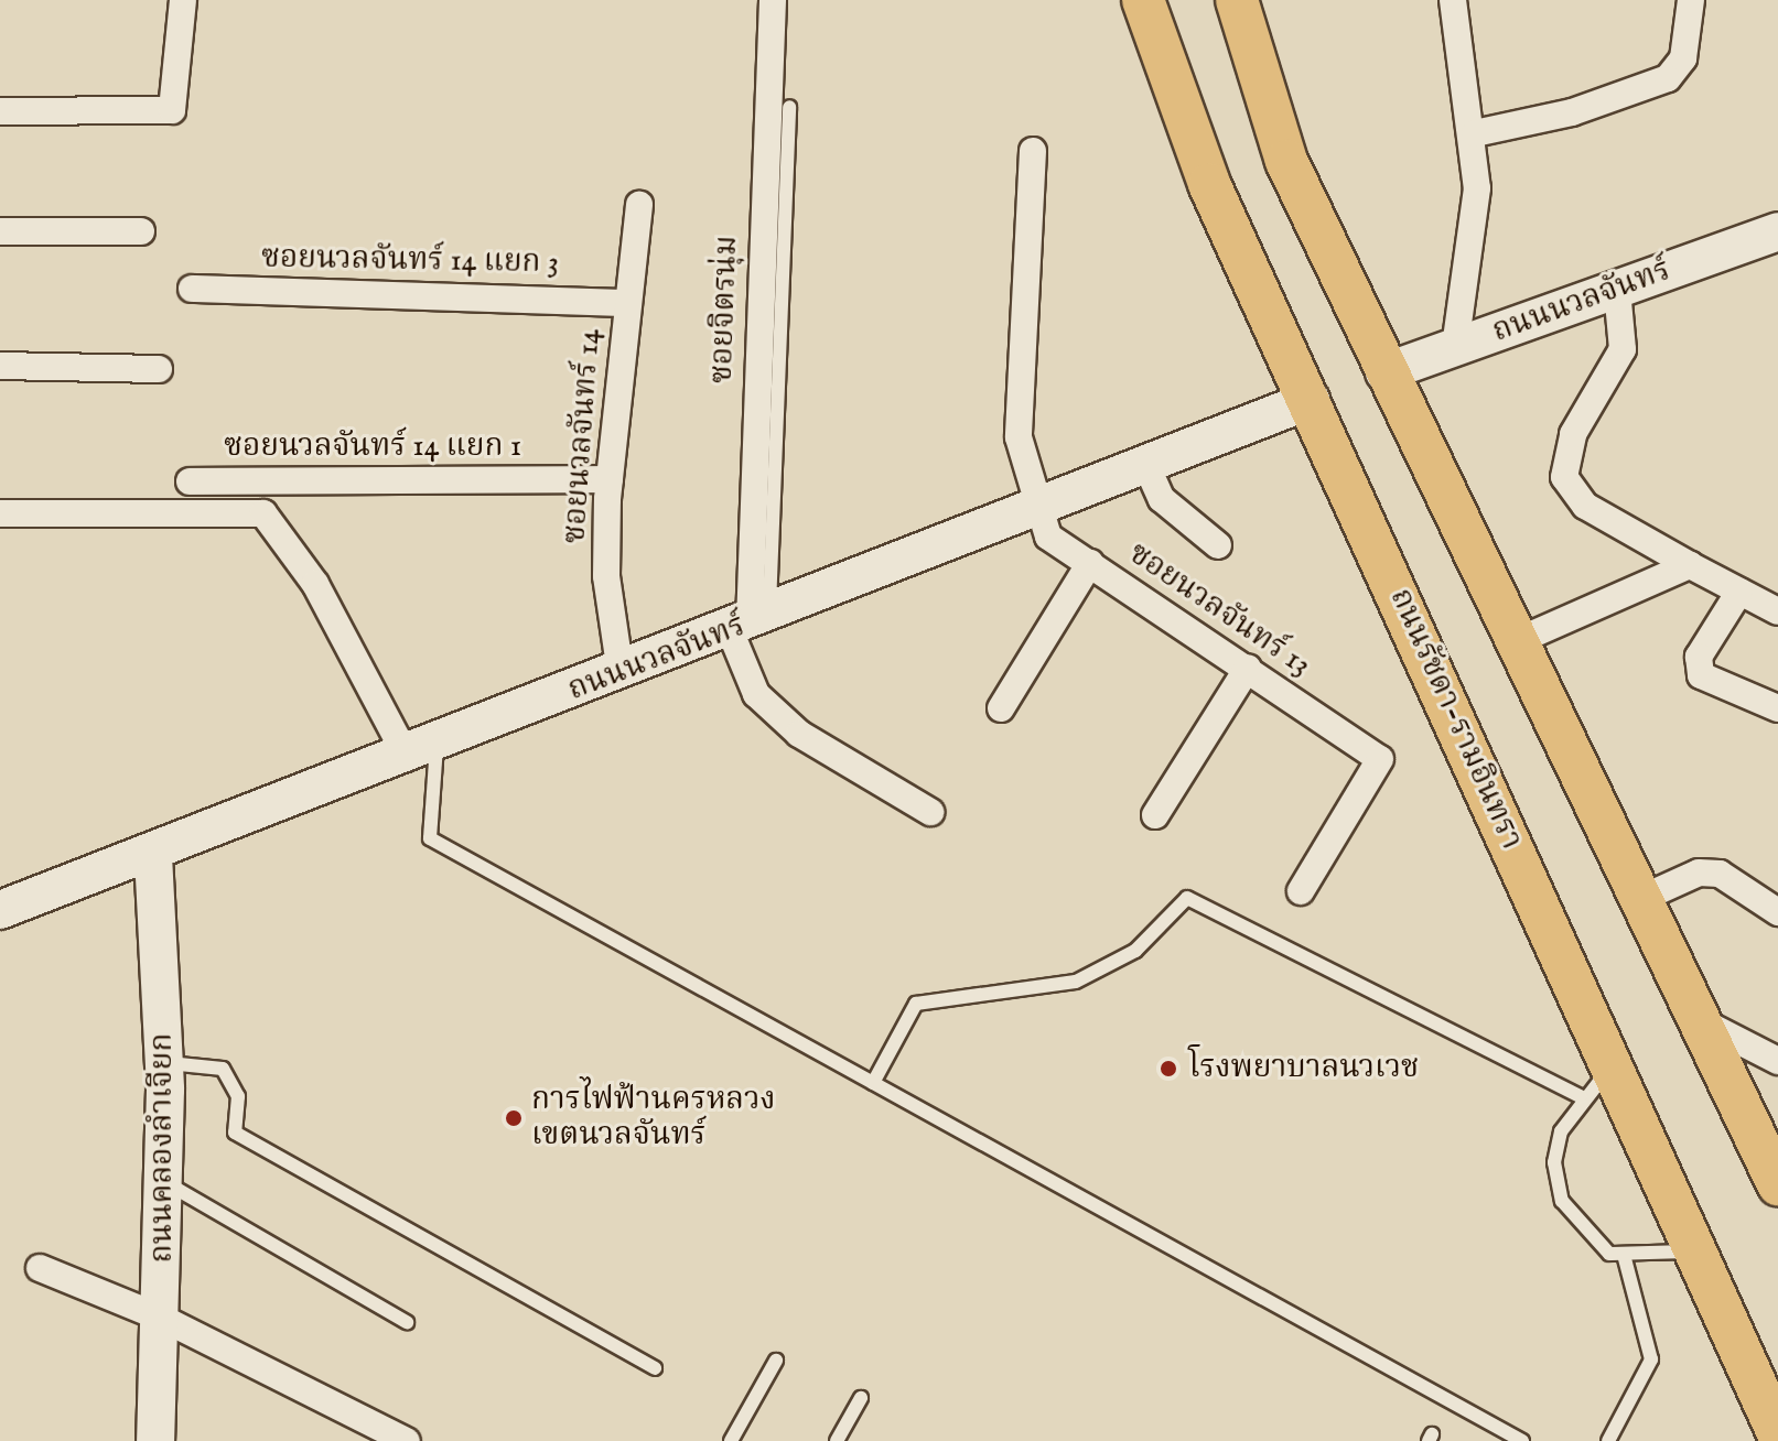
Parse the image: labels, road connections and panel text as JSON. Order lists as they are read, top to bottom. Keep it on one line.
{"streets":{"main road":["ถนนนวลจันทร์","ถนนรัชดา-รามอินทรา","ถนนคลองลำเจียก"],"street":["ซอยนวลจันทร์ 14 แยก 3","ซอยจิตรนุ่ม","ซอยนวลจันทร์ 14","ซอยนวลจันทร์ 14 แยก 1","ซอยนวลจันทร์ 13"]},"crossings":[["ซอยนวลจันทร์ 14 แยก 3","ซอยนวลจันทร์ 14"],["ถนนนวลจันทร์","ซอยจิตรนุ่ม"],["ถนนนวลจันทร์","ซอยนวลจันทร์ 14"],["ถนนนวลจันทร์","ซอยนวลจันทร์ 13"],["ถนนนวลจันทร์","ถนนรัชดา-รามอินทรา"],["ถนนนวลจันทร์","ถนนคลองลำเจียก"],["ซอยนวลจันทร์ 14","ซอยนวลจันทร์ 14 แยก 1"]],"places":["โรงพยาบาลนวเวช","การไฟฟ้านครหลวง เขตนวลจันทร์"]}
